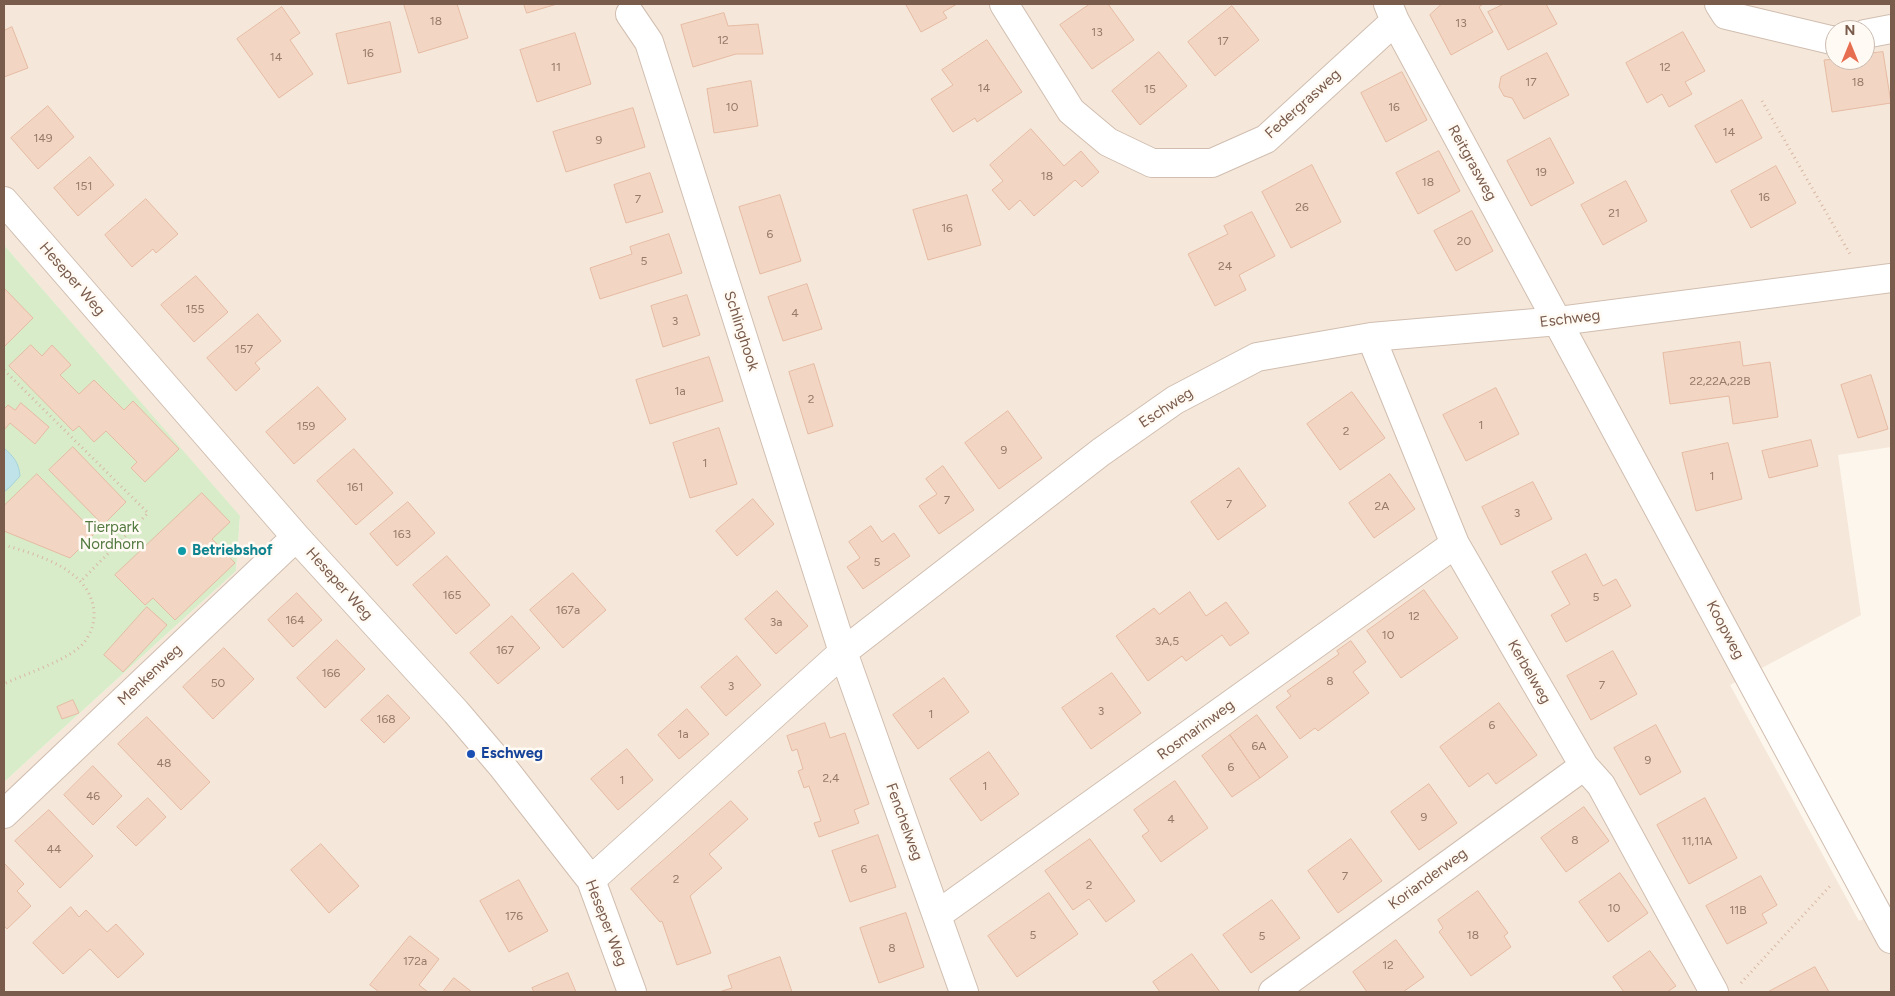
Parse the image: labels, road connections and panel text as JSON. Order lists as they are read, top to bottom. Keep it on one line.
{"streets":{"street":["Federgrasweg","Reitgrasweg","Heseper Weg","Eschweg","Schlinghook","Koopweg","Kerbelweg","Menkenweg","Rosmarinweg","Fenchelweg","Korianderweg"]},"crossings":[["Federgrasweg","Reitgrasweg"],["Reitgrasweg","Eschweg"],["Reitgrasweg","Koopweg"],["Heseper Weg","Eschweg"],["Heseper Weg","Menkenweg"],["Eschweg","Schlinghook"],["Eschweg","Koopweg"],["Eschweg","Kerbelweg"],["Eschweg","Fenchelweg"],["Schlinghook","Fenchelweg"],["Kerbelweg","Rosmarinweg"],["Kerbelweg","Korianderweg"],["Rosmarinweg","Fenchelweg"]],"parks":["Tierpark Nordhorn"],"places":["Betriebshof","Eschweg"],"house_numbers":["18","13","13","12","17","16","14","11","12","17","18","14","15","10","16","14","149","9","19","18","18","151","16","7","26","21","16","6","20","5","24","155","4","3","157","22,22A,22B","1a","2","1","159","2","9","1","1","161","7","7","2A","3","163","5","165","5","167a","12","164","3a","10","3A,5","167","166","8","50","7","3","3","1","168","6","1a","6A","9","48","6","2,4","1","1","46","9","4","8","11,11A","44","6","7","2","2","10","11B","176","5","18","5","8","172a","12"],"north":"top"}
